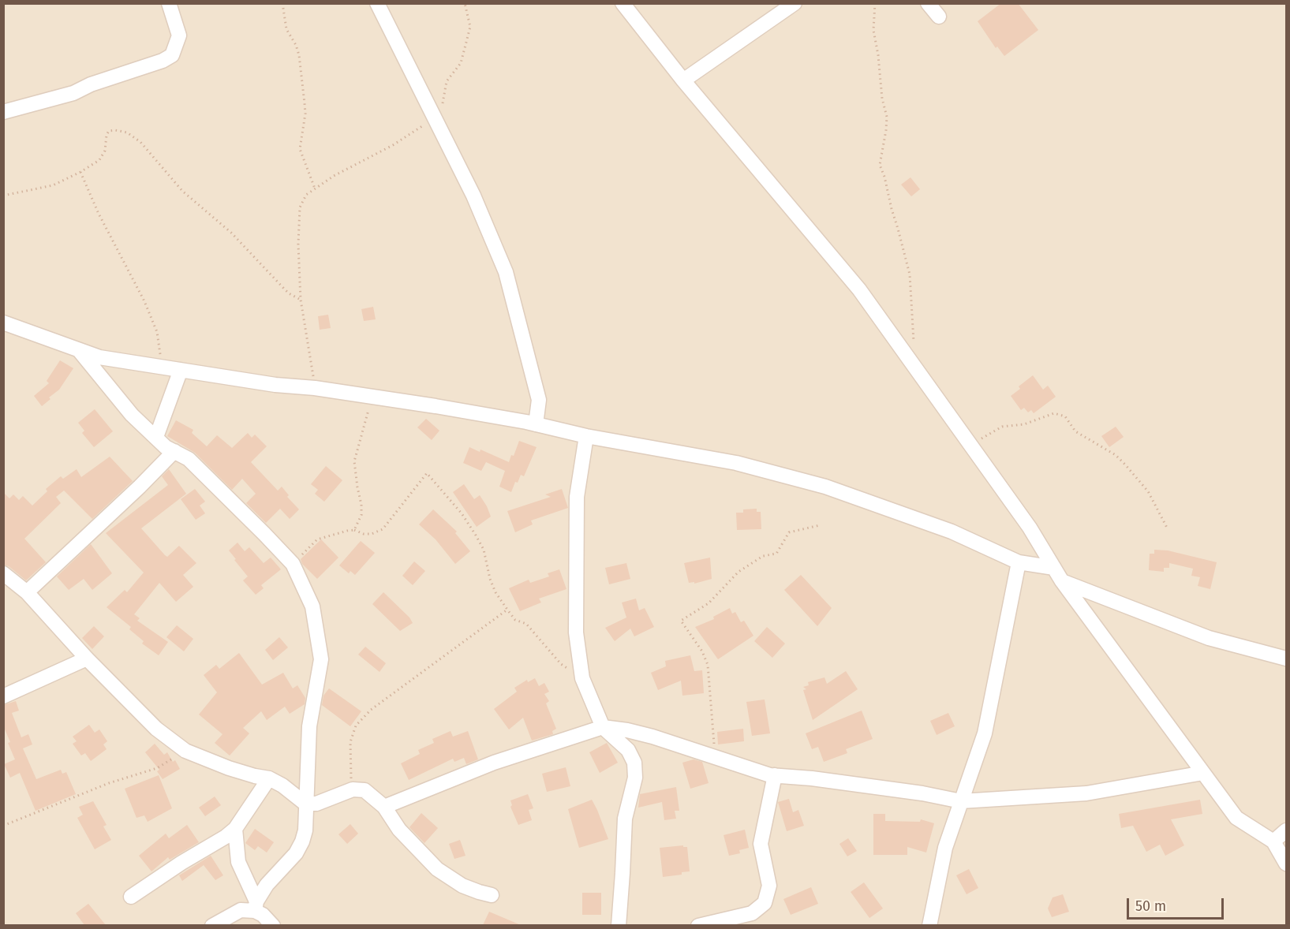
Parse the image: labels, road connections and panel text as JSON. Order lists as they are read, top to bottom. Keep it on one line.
{"scale_bar":"50 m"}
